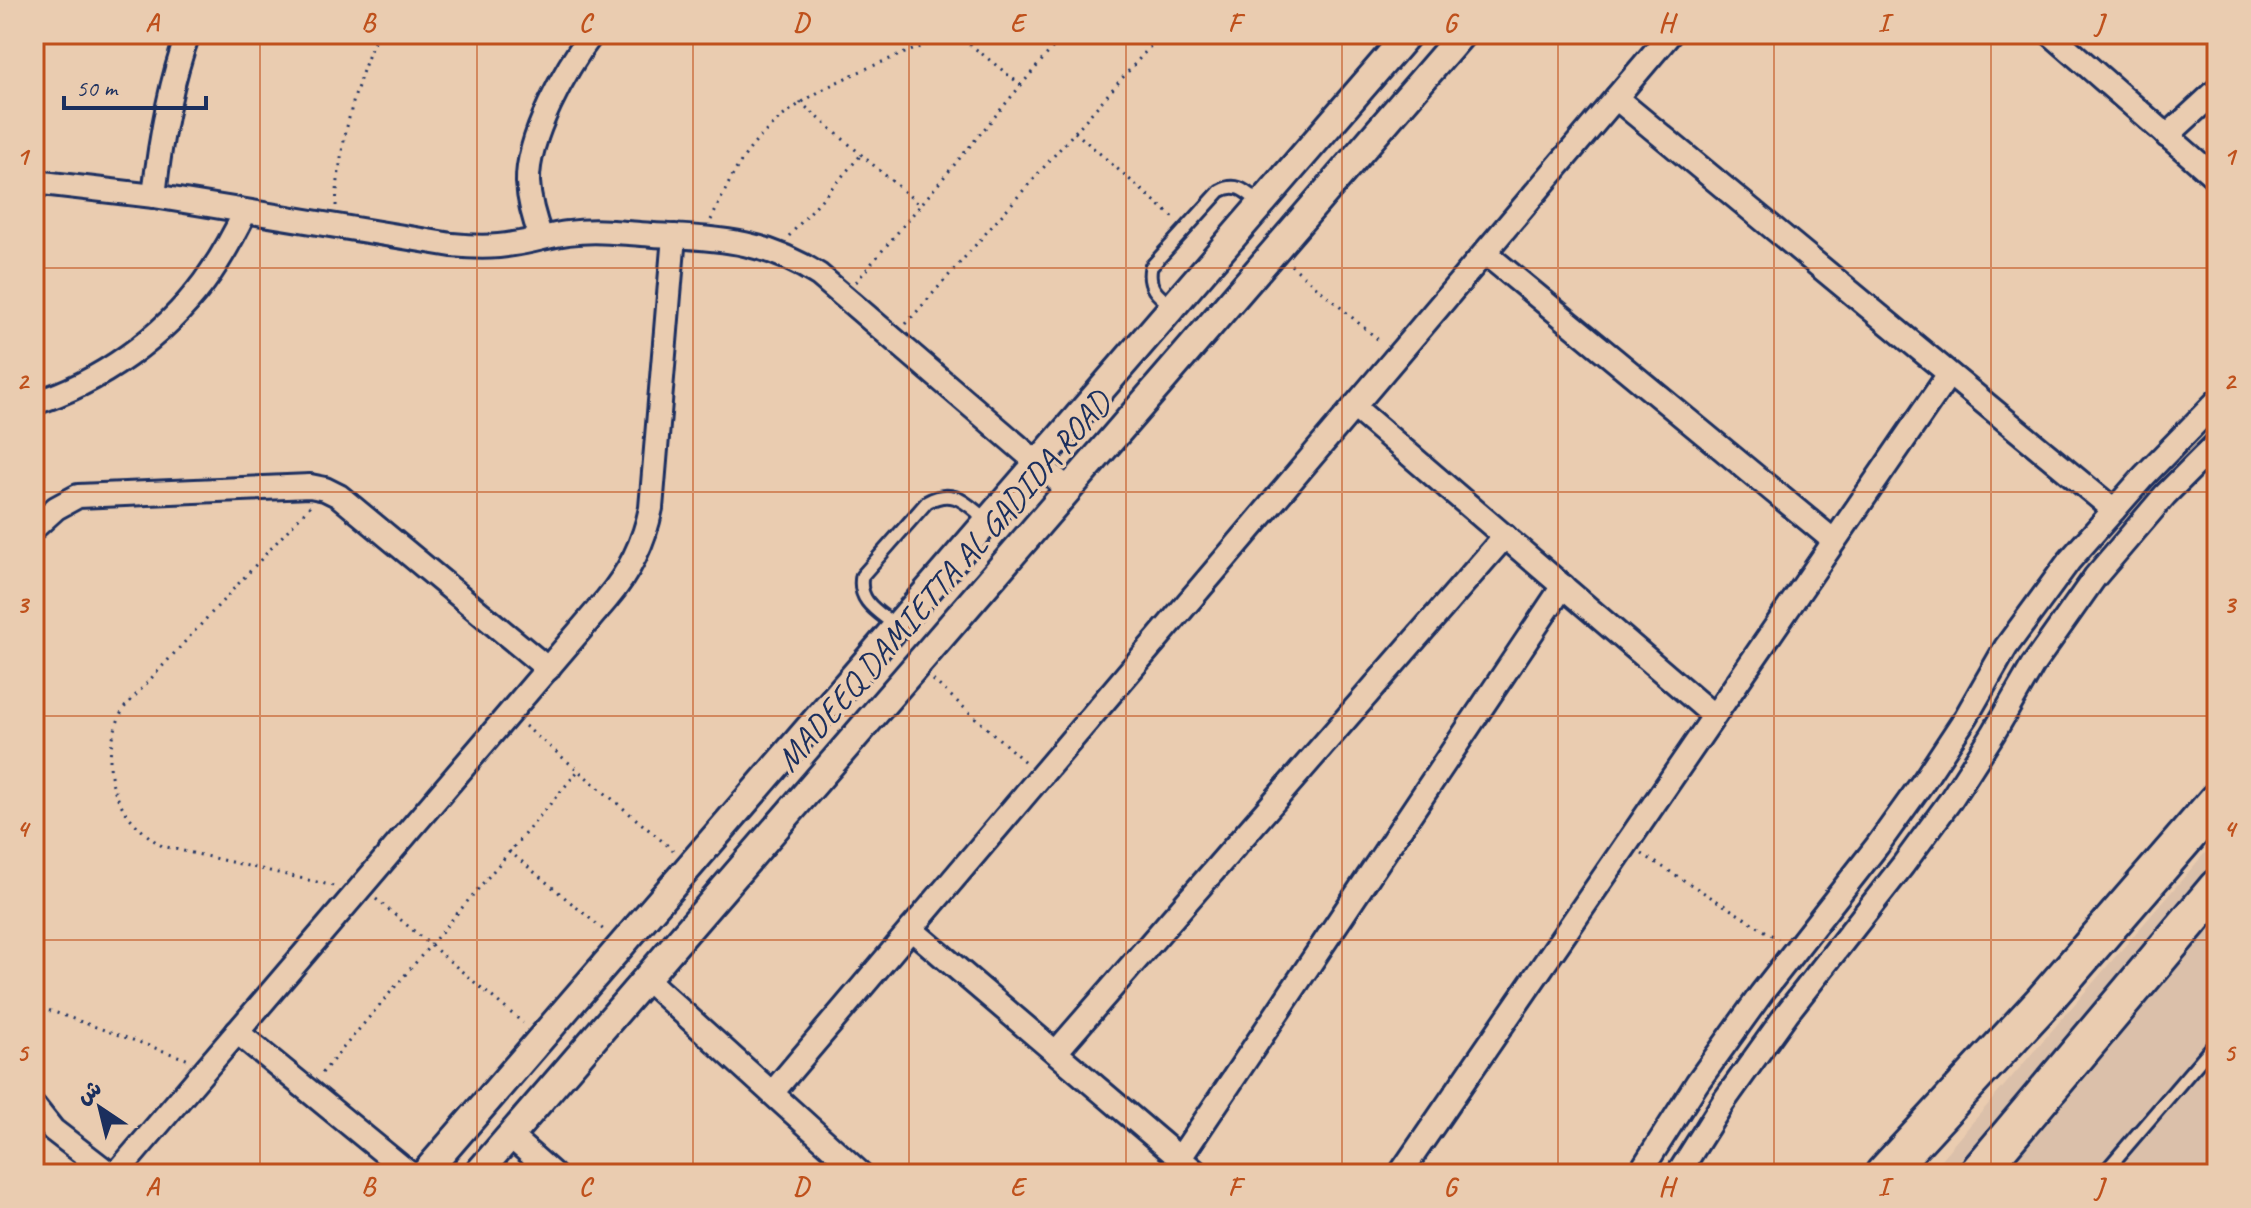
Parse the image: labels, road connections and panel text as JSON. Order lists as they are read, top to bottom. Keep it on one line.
{"streets":{"street":["MADEEQ DAMIETTA AL GADIDA ROAD"]},"scale_bar":"50 m","north":"top left","grid":{"columns":["A","B","C","D","E","F","G","H","I","J"],"rows":["1","2","3","4","5"]}}
